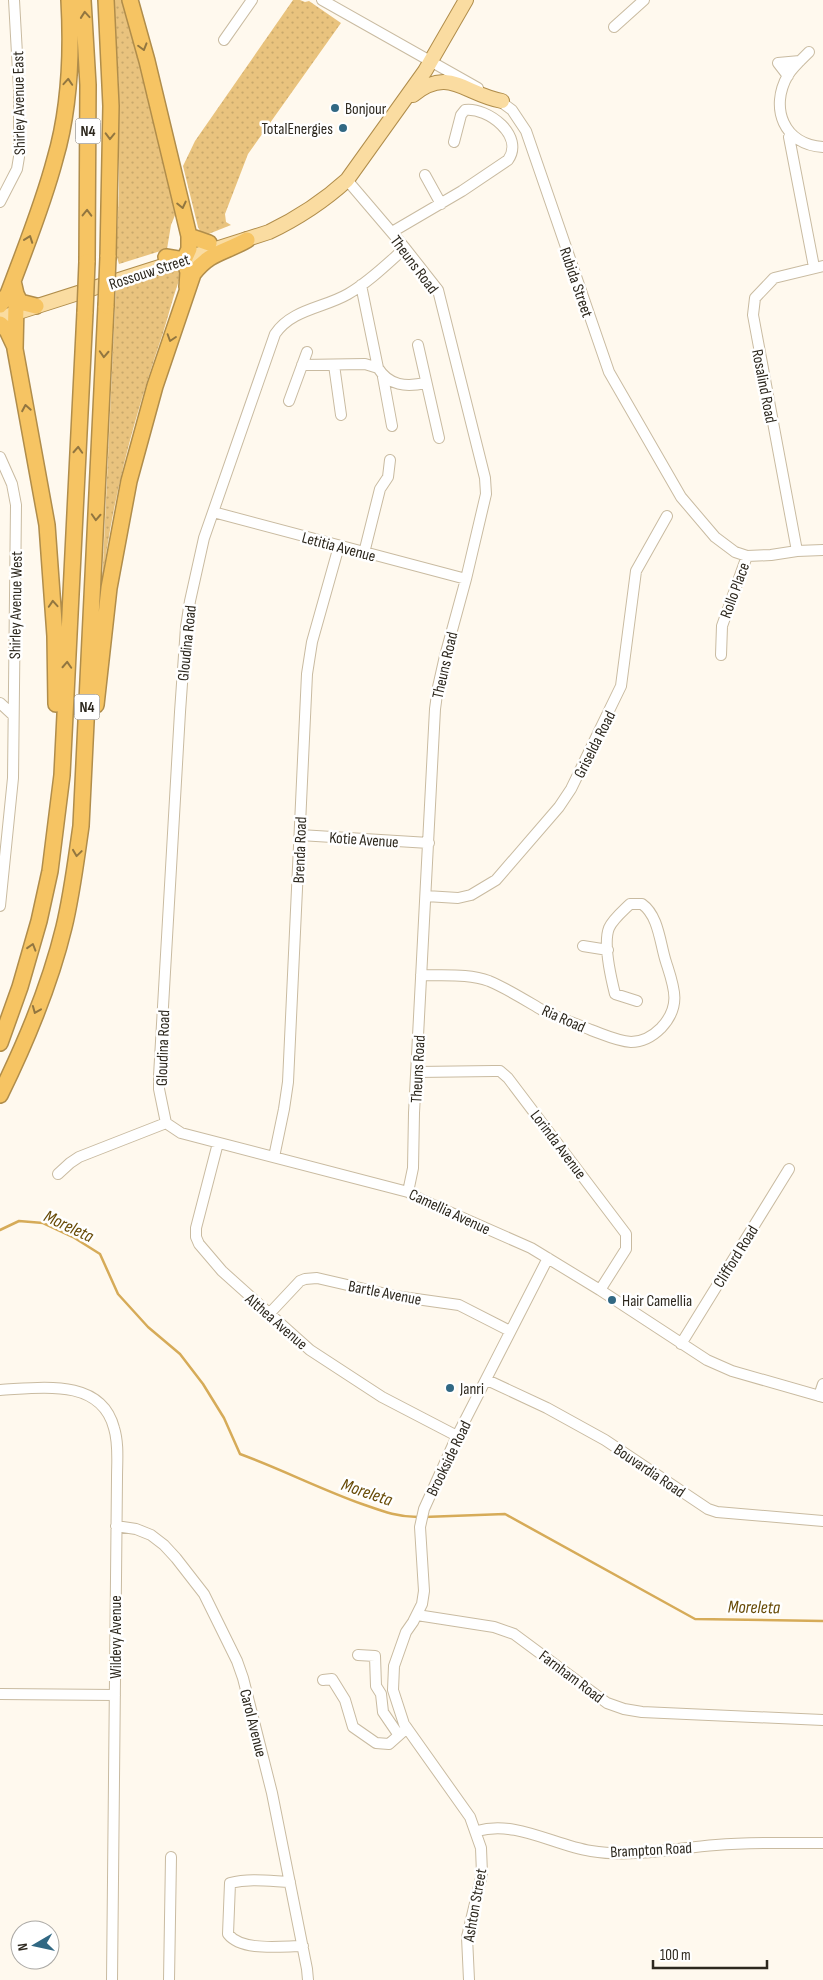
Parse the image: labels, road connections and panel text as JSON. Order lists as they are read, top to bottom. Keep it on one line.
{"streets":{"highway":["N4"],"main road":["Rossouw Street"],"street":["Shirley Avenue East","Theuns Road","Rubida Street","Rosalind Road","Letitia Avenue","Rollo Place","Shirley Avenue West","Gloudina Road","Griselda Road","Kotie Avenue","Brenda Road","Ria Road","Lorinda Avenue","Camellia Avenue","Clifford Road","Bartle Avenue","Althea Avenue","Brookside Road","Bouvardia Road","Wildevy Avenue","Farnham Road","Carol Avenue","Brampton Road","Ashton Street"]},"crossings":[["Theuns Road","Rossouw Street"],["Theuns Road","Letitia Avenue"],["Theuns Road","Gloudina Road"],["Theuns Road","Griselda Road"],["Theuns Road","Kotie Avenue"],["Theuns Road","Ria Road"],["Theuns Road","Lorinda Avenue"],["Theuns Road","Camellia Avenue"],["Rossouw Street","Rubida Street"],["Rubida Street","Rollo Place"],["Letitia Avenue","Gloudina Road"],["Letitia Avenue","Brenda Road"],["Gloudina Road","Camellia Avenue"],["Kotie Avenue","Brenda Road"],["Brenda Road","Camellia Avenue"],["Lorinda Avenue","Camellia Avenue"],["Camellia Avenue","Clifford Road"],["Camellia Avenue","Althea Avenue"],["Camellia Avenue","Brookside Road"],["Bartle Avenue","Althea Avenue"],["Bartle Avenue","Brookside Road"],["Althea Avenue","Brookside Road"],["Brookside Road","Bouvardia Road"],["Brookside Road","Farnham Road"],["Wildevy Avenue","Carol Avenue"],["Brampton Road","Ashton Street"]],"water":["Moreleta"],"places":["Bonjour","TotalEnergies","Hair Camellia","Janri"],"scale_bar":"100 m","north":"left"}
